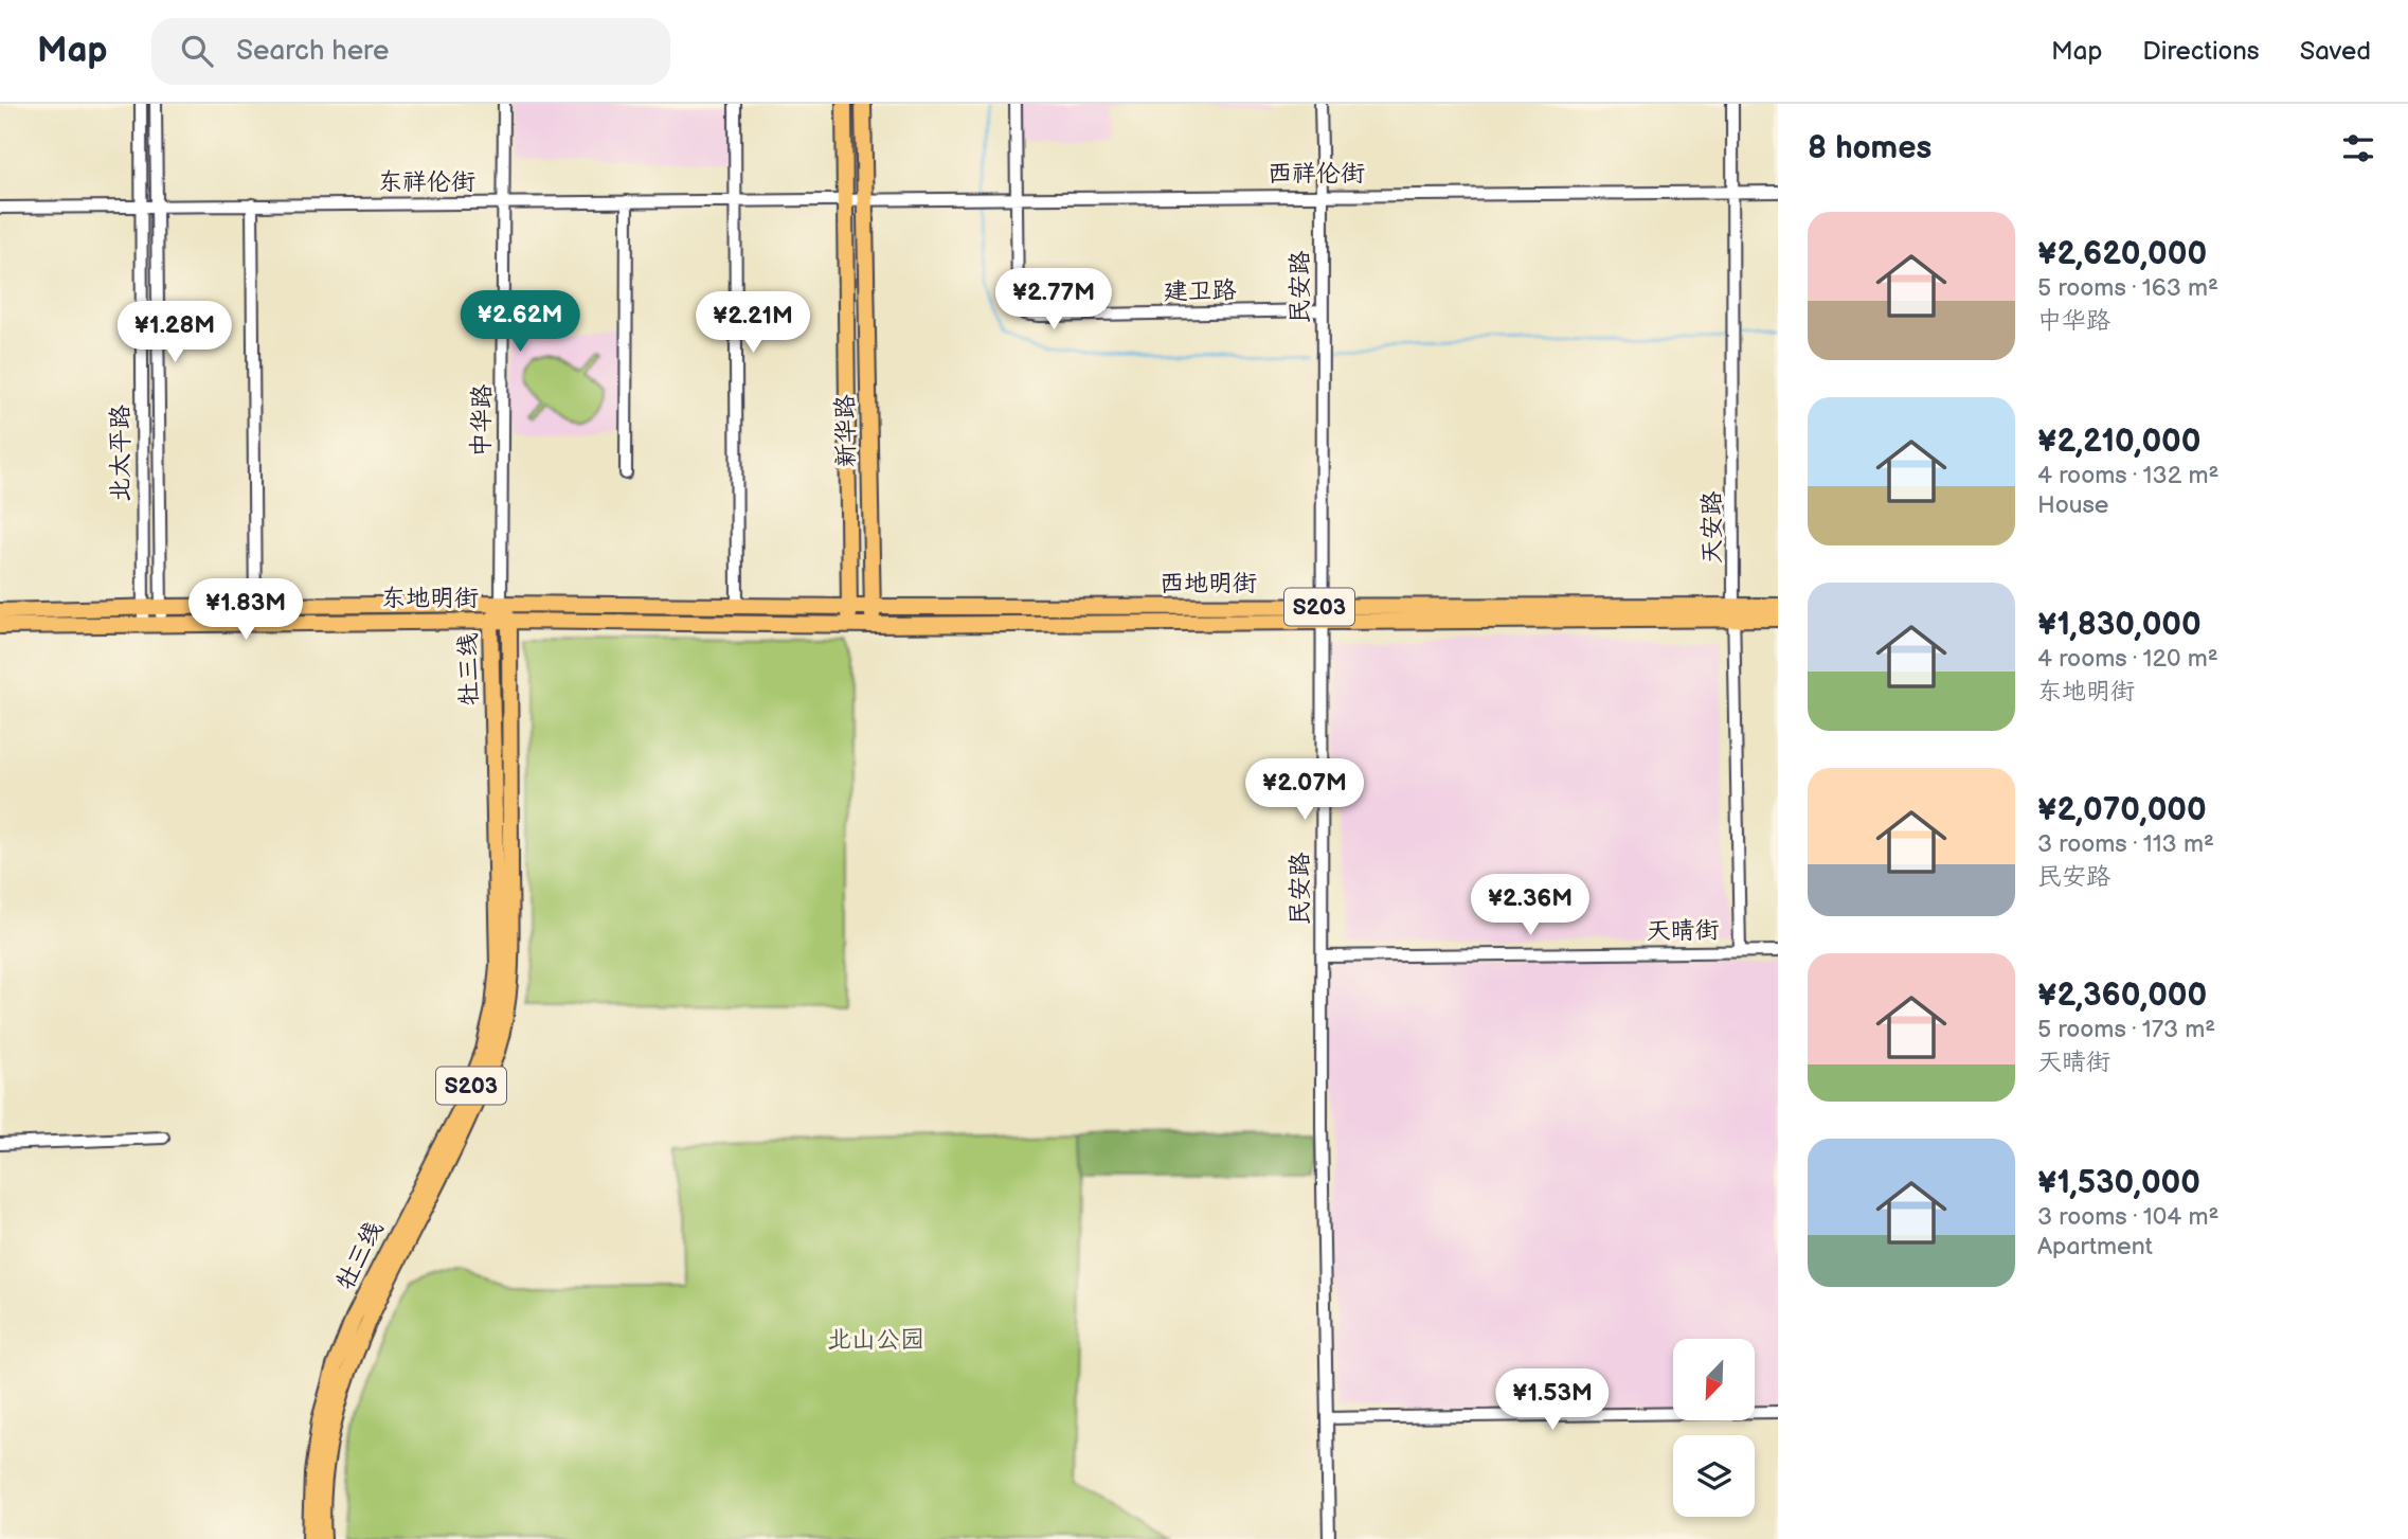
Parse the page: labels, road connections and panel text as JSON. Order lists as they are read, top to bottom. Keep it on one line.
{"streets":{"main road":["新华路","西地明街","东地明街","S203","牡三线"],"street":["西祥伦街","东祥伦街","民安路","建卫路","中华路","北太平路","天安路","天晴街"]},"crossings":[["西祥伦街","东祥伦街"],["西祥伦街","民安路"],["西祥伦街","建卫路"],["西祥伦街","新华路"],["西祥伦街","天安路"],["东祥伦街","中华路"],["东祥伦街","新华路"],["东祥伦街","北太平路"],["民安路","建卫路"],["民安路","西地明街"],["民安路","天晴街"],["中华路","东地明街"],["中华路","牡三线"],["新华路","西地明街"],["新华路","东地明街"],["北太平路","东地明街"],["天安路","西地明街"],["天安路","天晴街"],["西地明街","东地明街"],["东地明街","牡三线"]],"parks":["北山公园"],"north":"bottom left","page":{"header":"Map","search":"Search here","nav":["Map","Directions","Saved"],"heading":"8 homes","list":[{"name":"¥2,620,000","note":"5 rooms · 163 m² · 中华路"},{"name":"¥2,210,000","note":"4 rooms · 132 m² · House"},{"name":"¥1,830,000","note":"4 rooms · 120 m² · 东地明街"},{"name":"¥2,070,000","note":"3 rooms · 113 m² · 民安路"},{"name":"¥2,360,000","note":"5 rooms · 173 m² · 天晴街"},{"name":"¥1,530,000","note":"3 rooms · 104 m² · Apartment"}],"price":["¥2.77M","¥2.62M","¥2.21M","¥1.28M","¥1.83M","¥2.07M","¥2.36M","¥1.53M"]}}
